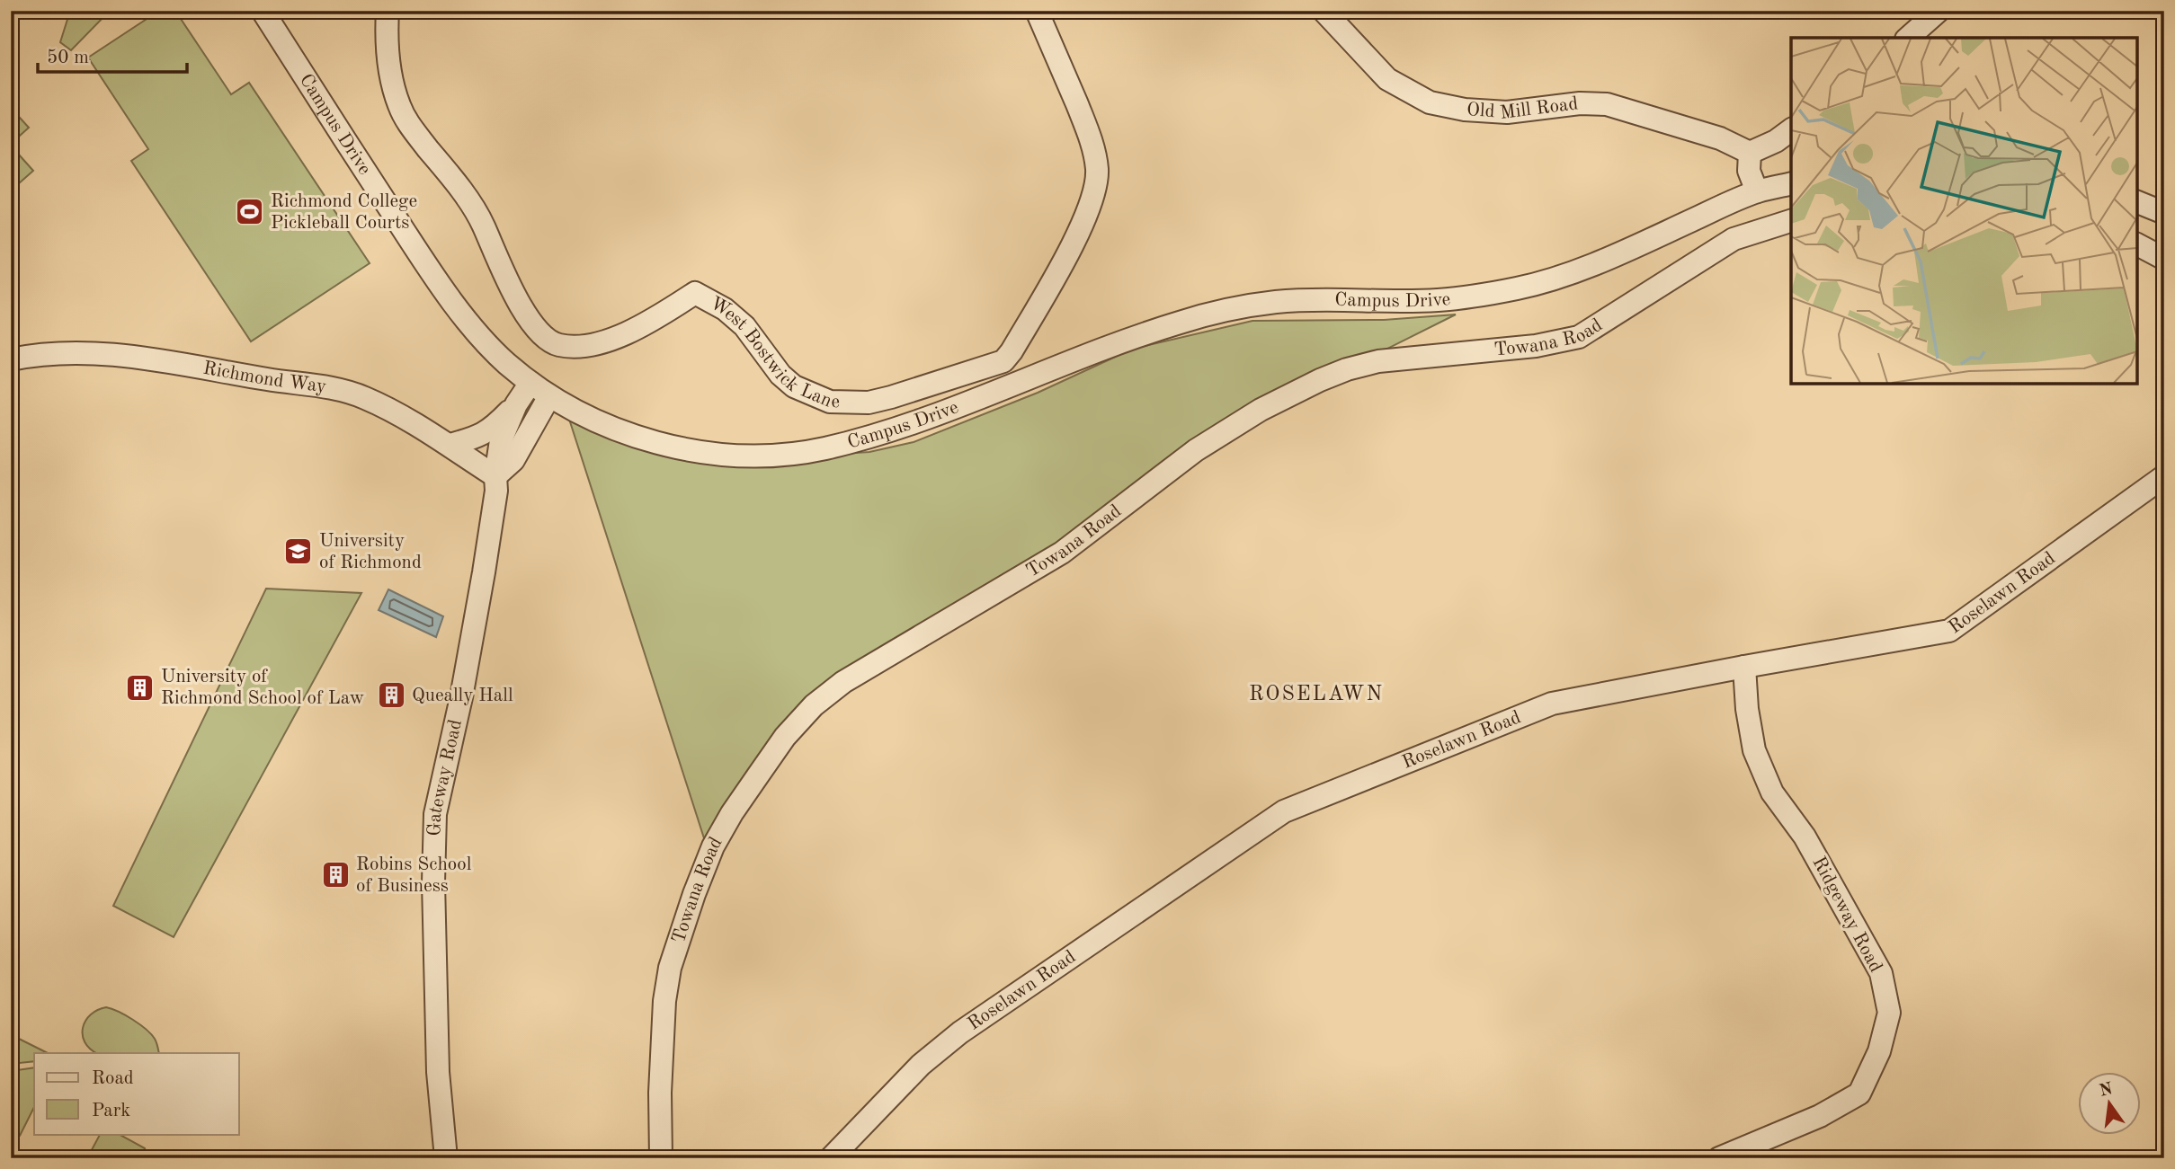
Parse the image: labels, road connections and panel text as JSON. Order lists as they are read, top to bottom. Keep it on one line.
{"streets":{"street":["Old Mill Road","Campus Drive","Towana Road","West Bostwick Lane","Richmond Way","Roselawn Road","Gateway Road","Ridgeway Road"]},"crossings":[["Campus Drive","Gateway Road"],["Richmond Way","Gateway Road"],["Roselawn Road","Ridgeway Road"]],"districts":["ROSELAWN"],"places":{"sports":["Richmond College Pickleball Courts"],"school or university":["University of Richmond"],"building":["University of Richmond School of Law","Queally Hall","Robins School of Business"]},"legend":["Road","Park"],"scale_bar":"50 m","north":"top"}
